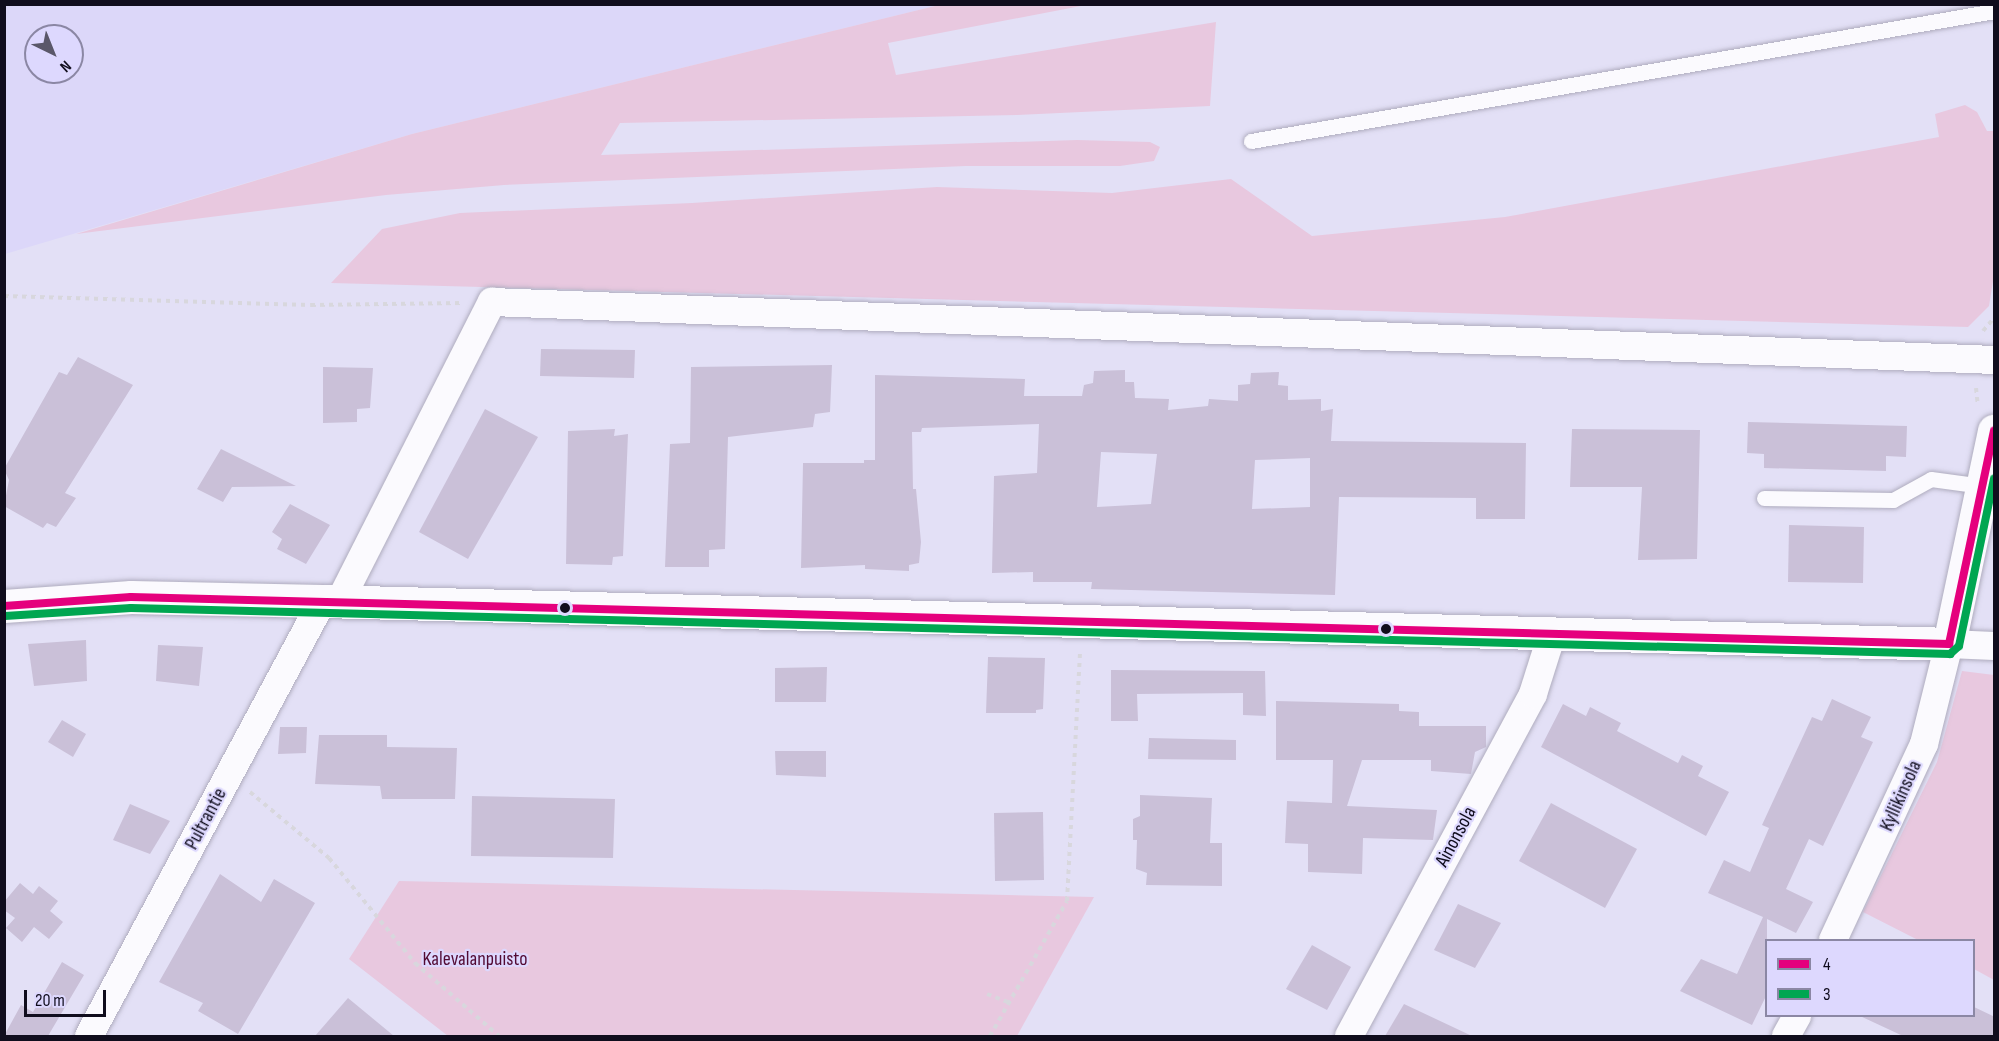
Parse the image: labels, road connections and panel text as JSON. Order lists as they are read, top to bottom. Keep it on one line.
{"streets":{"street":["Kyllikinsola","Pultrantie","Ainonsola"]},"parks":["Kalevalanpuisto"],"lines":["transit line 4","transit line 3"],"legend":["4","3"],"scale_bar":"20 m","north":"bottom right"}
